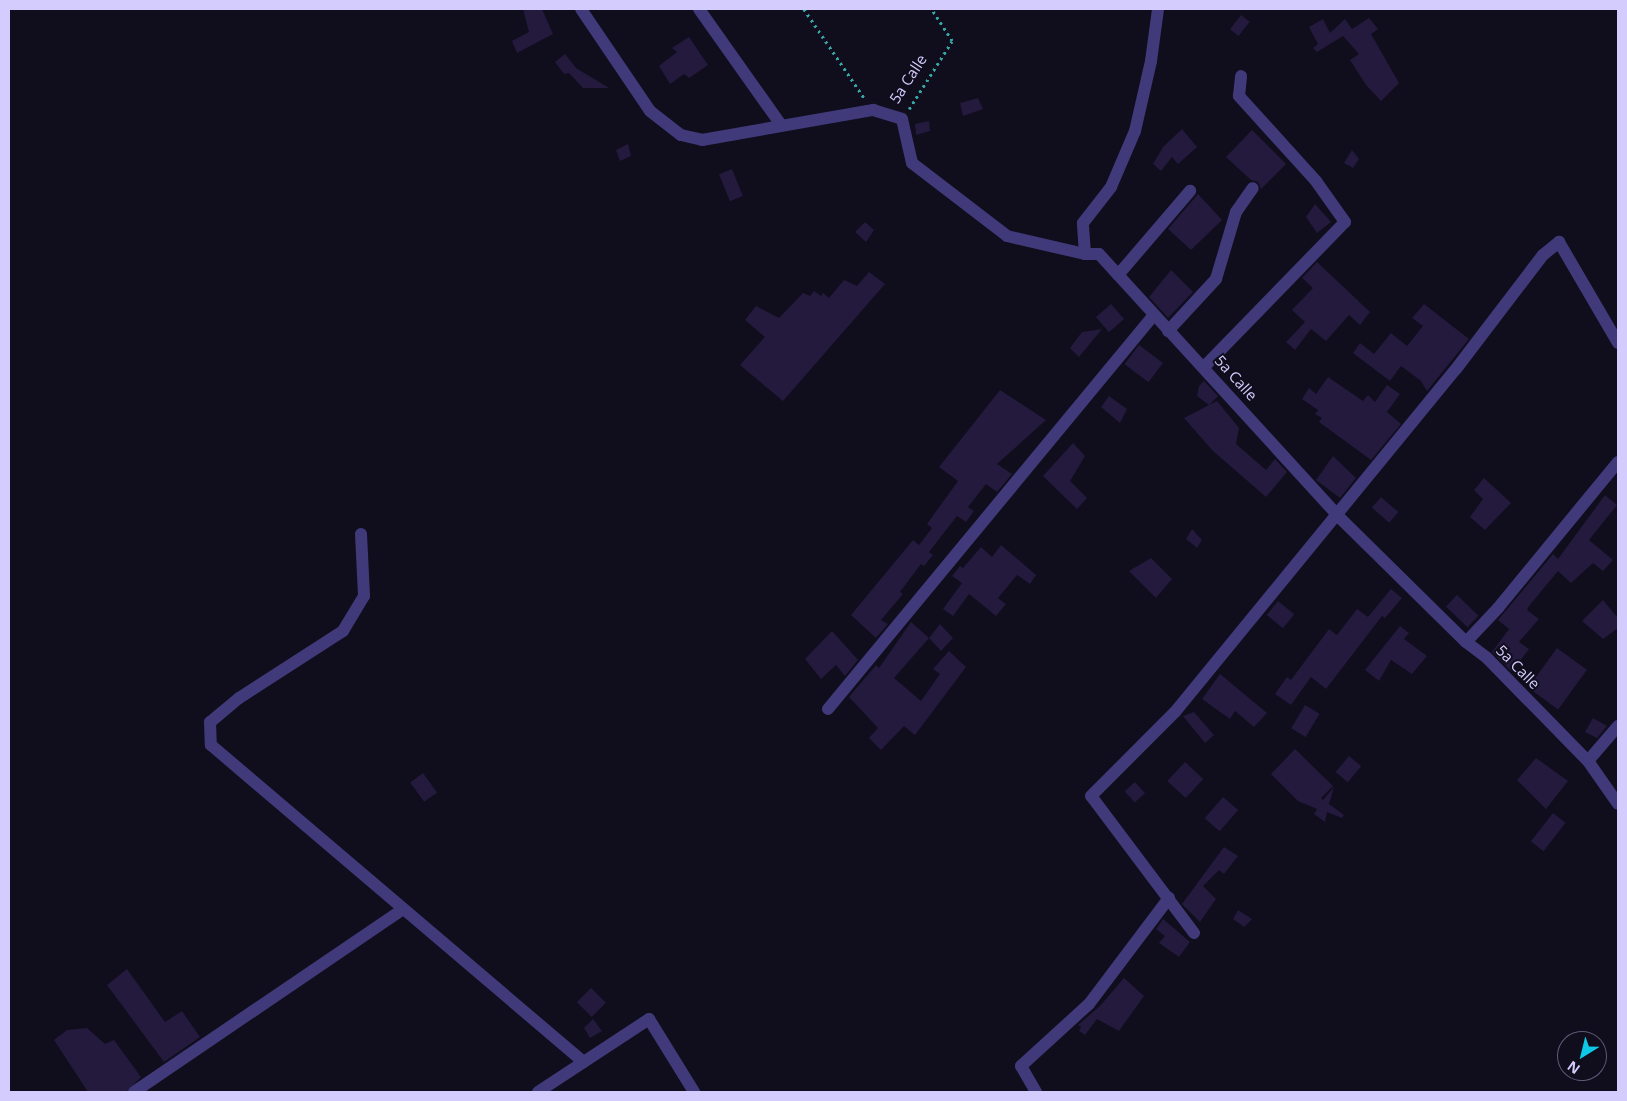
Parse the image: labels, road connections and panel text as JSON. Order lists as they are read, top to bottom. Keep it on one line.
{"streets":{"street":["5a Calle"]},"north":"bottom left"}
